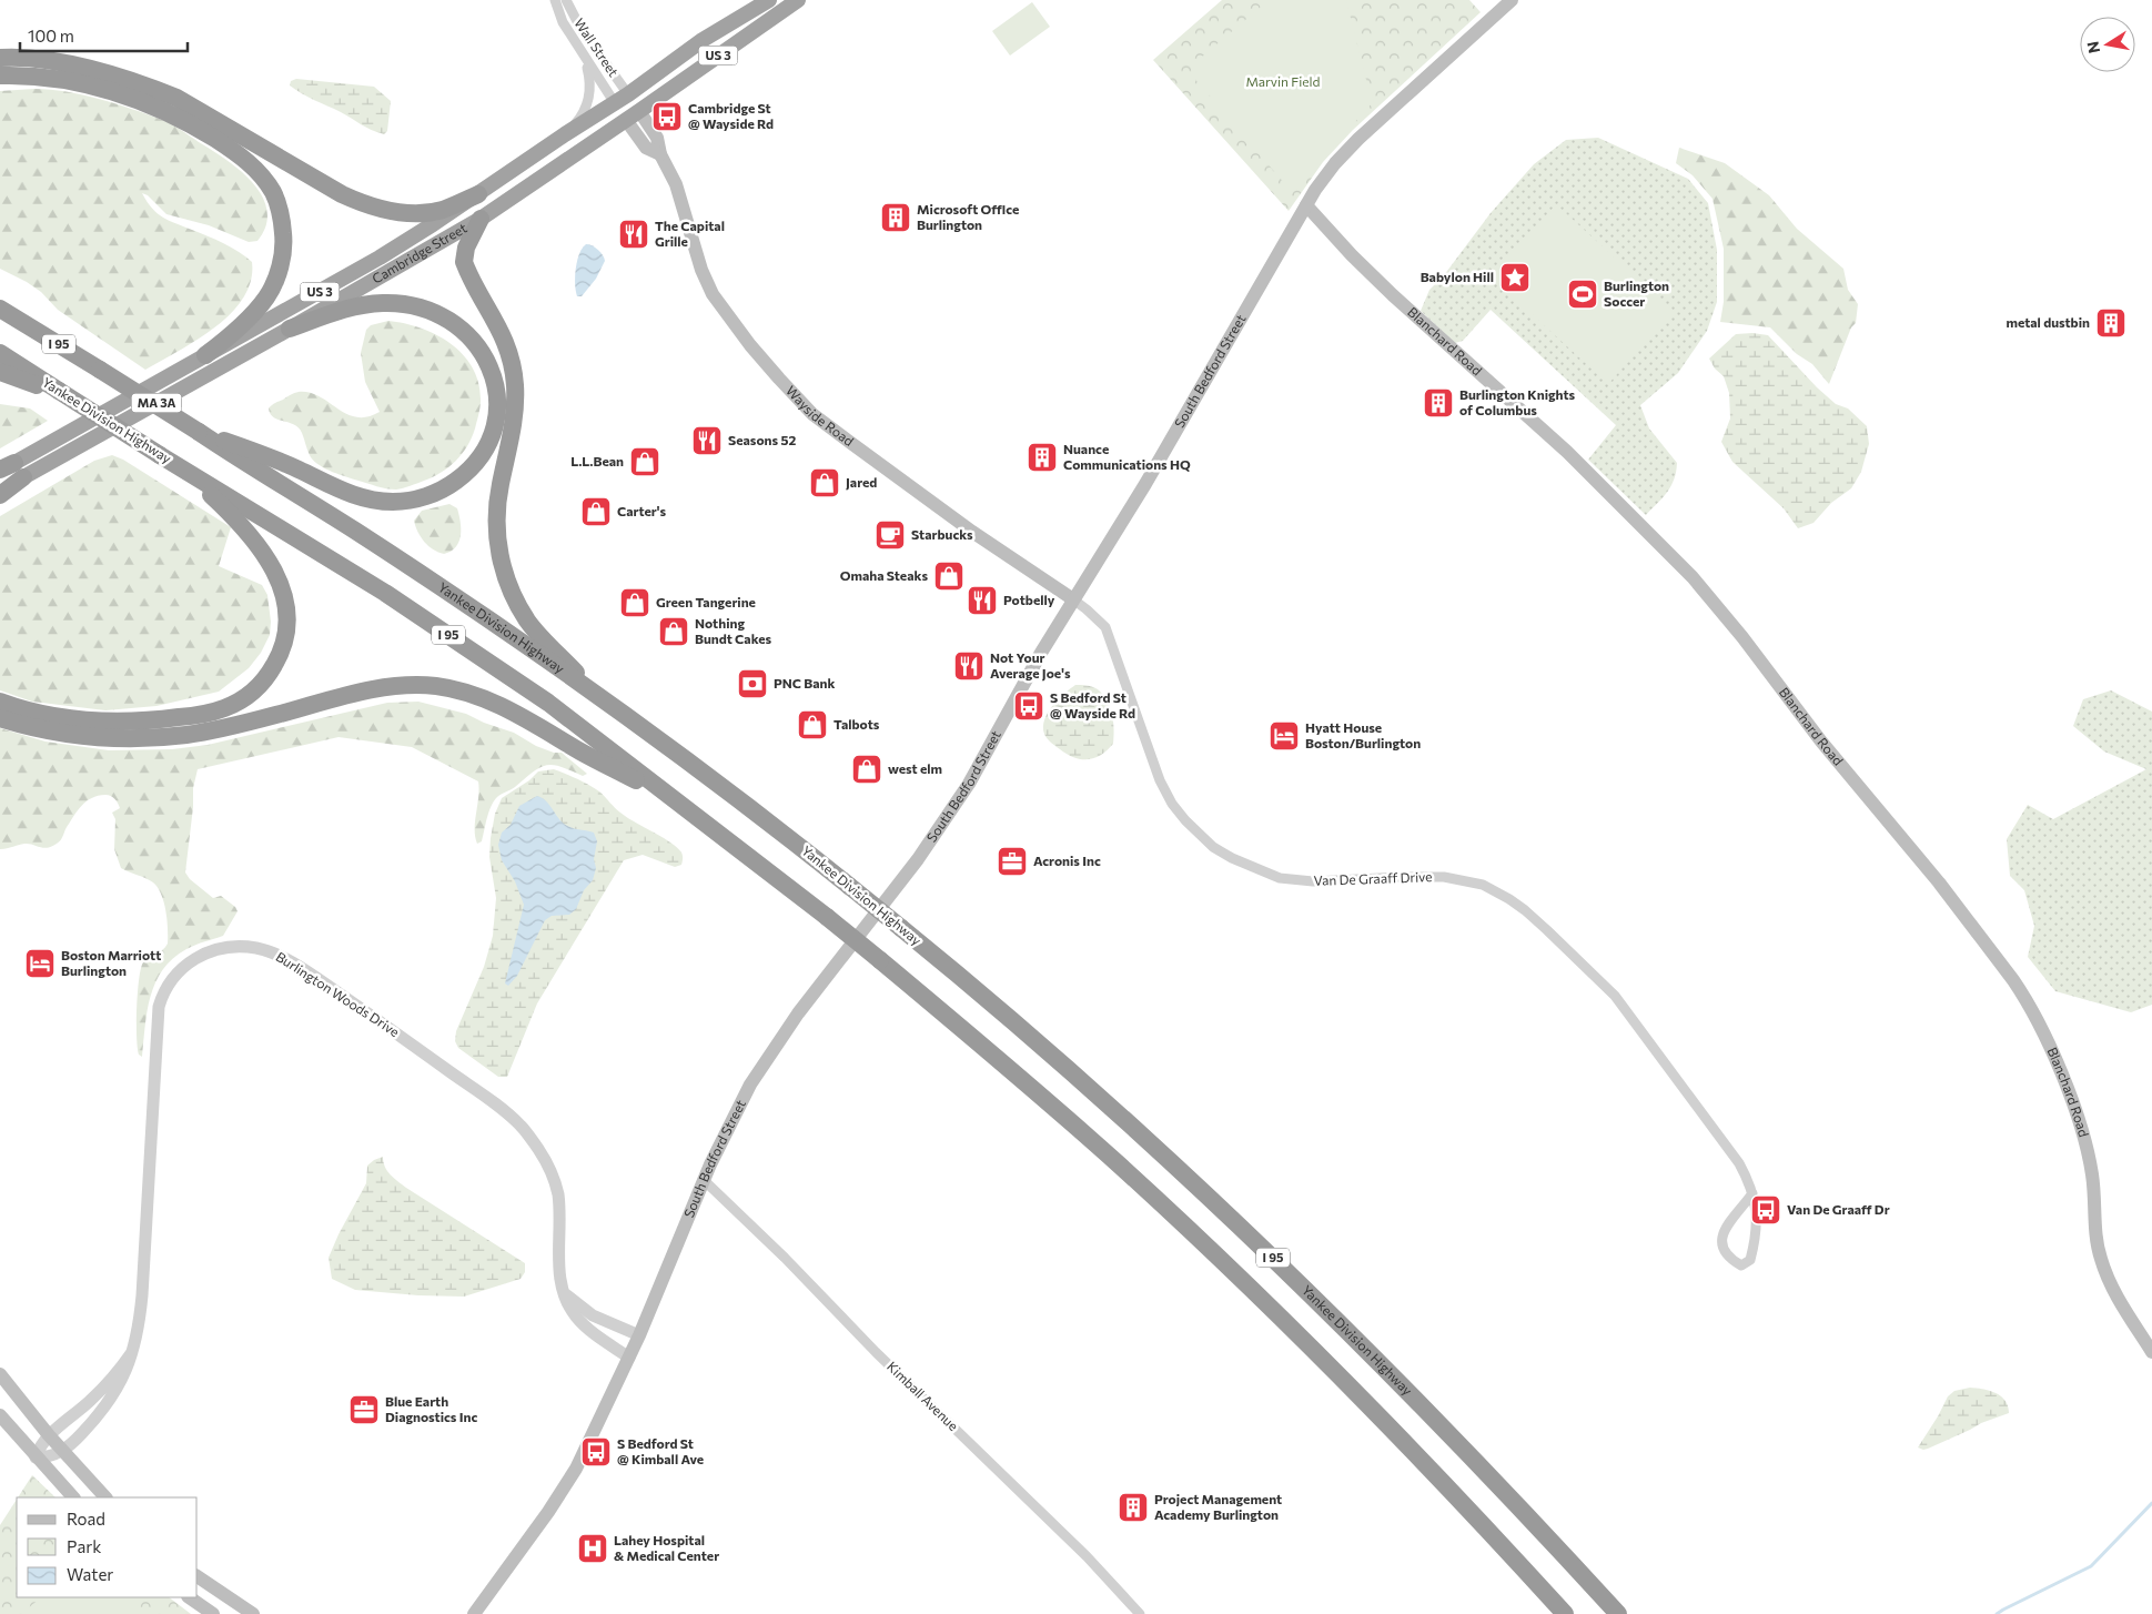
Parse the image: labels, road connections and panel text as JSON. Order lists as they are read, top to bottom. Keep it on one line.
{"streets":{"highway":["US 3","Cambridge Street","I 95","MA 3A","Yankee Division Highway"],"main road":["Blanchard Road","South Bedford Street","Wayside Road"],"street":["Wall Street","Van De Graaff Drive","Burlington Woods Drive","Kimball Avenue"]},"crossings":[["Wall Street","Cambridge Street"],["US 3","Cambridge Street"],["US 3","Yankee Division Highway"],["Cambridge Street","Wayside Road"],["Blanchard Road","South Bedford Street"],["South Bedford Street","Wayside Road"],["South Bedford Street","Van De Graaff Drive"],["South Bedford Street","Burlington Woods Drive"],["South Bedford Street","Kimball Avenue"],["Wayside Road","Van De Graaff Drive"]],"parks":["Marvin Field"],"places":{"bus stop":["Cambridge St @ Wayside Rd","S Bedford St @ Wayside Rd","Van De Graaff Dr","S Bedford St @ Kimball Ave"],"building":["Microsoft Office Burlington","metal dustbin","Burlington Knights of Columbus","Nuance Communications HQ","Project Management Academy Burlington"],"restaurant":["The Capital Grille","Seasons 52","Potbelly","Not Your Average Joe's"],"place":["Babylon Hill"],"sports":["Burlington Soccer"],"shop":["L.L.Bean","Jared","Carter's","Omaha Steaks","Green Tangerine","Nothing Bundt Cakes","Talbots","west elm"],"cafe":["Starbucks"],"bank":["PNC Bank"],"hotel":["Hyatt House Boston/Burlington","Boston Marriott Burlington"],"office":["Acronis Inc","Blue Earth Diagnostics Inc"],"hospital":["Lahey Hospital & Medical Center"]},"legend":["Road","Park","Water"],"scale_bar":"100 m","north":"left"}
